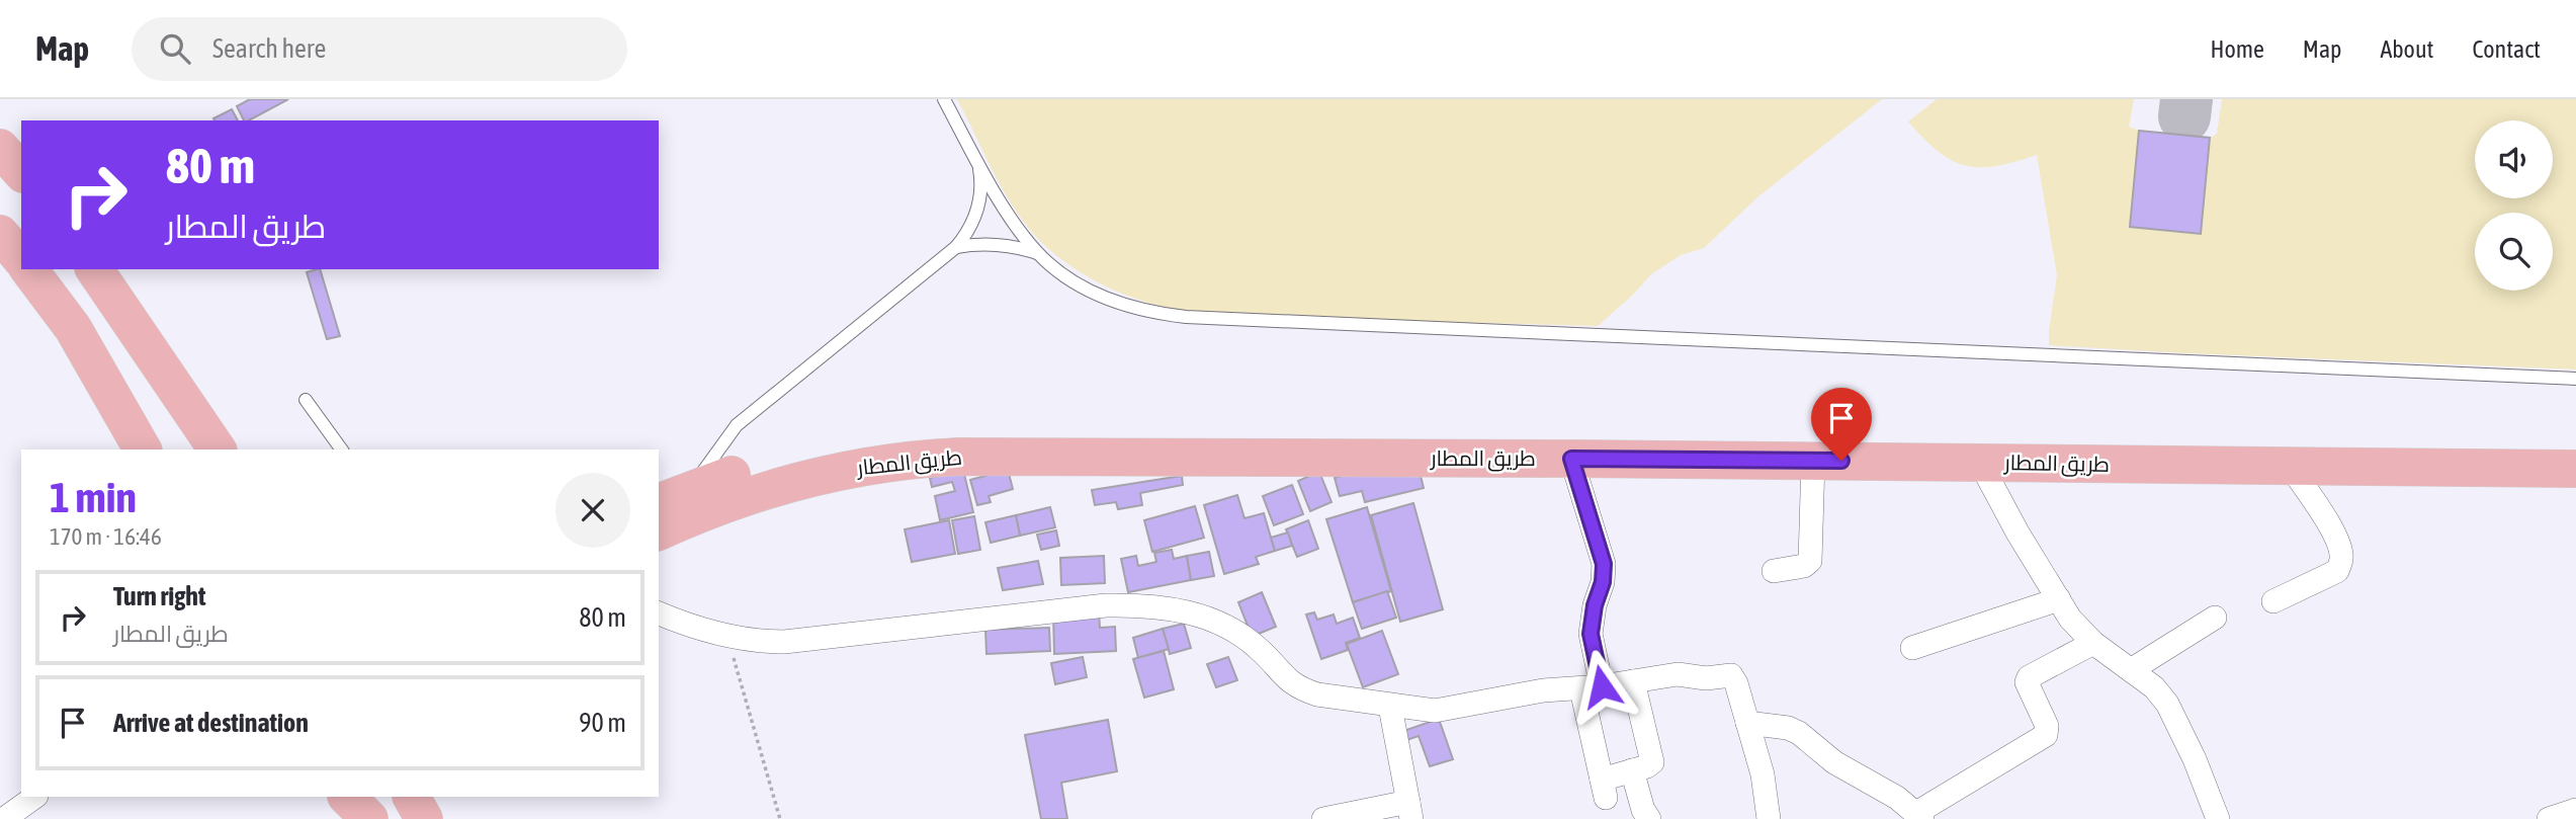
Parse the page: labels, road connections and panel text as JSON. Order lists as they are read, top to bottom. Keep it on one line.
{"streets":{"main road":["طريق المطار"]},"page":{"header":"Map","search":"Search here","nav":["Home","Map","About","Contact"],"turn":["80 m","طريق المطار"],"heading":["1 min","170 m · 16:46"],"list":[{"name":"Turn right","note":"طريق المطار","value":"80 m"},{"name":"Arrive at destination","value":"90 m"}]}}
